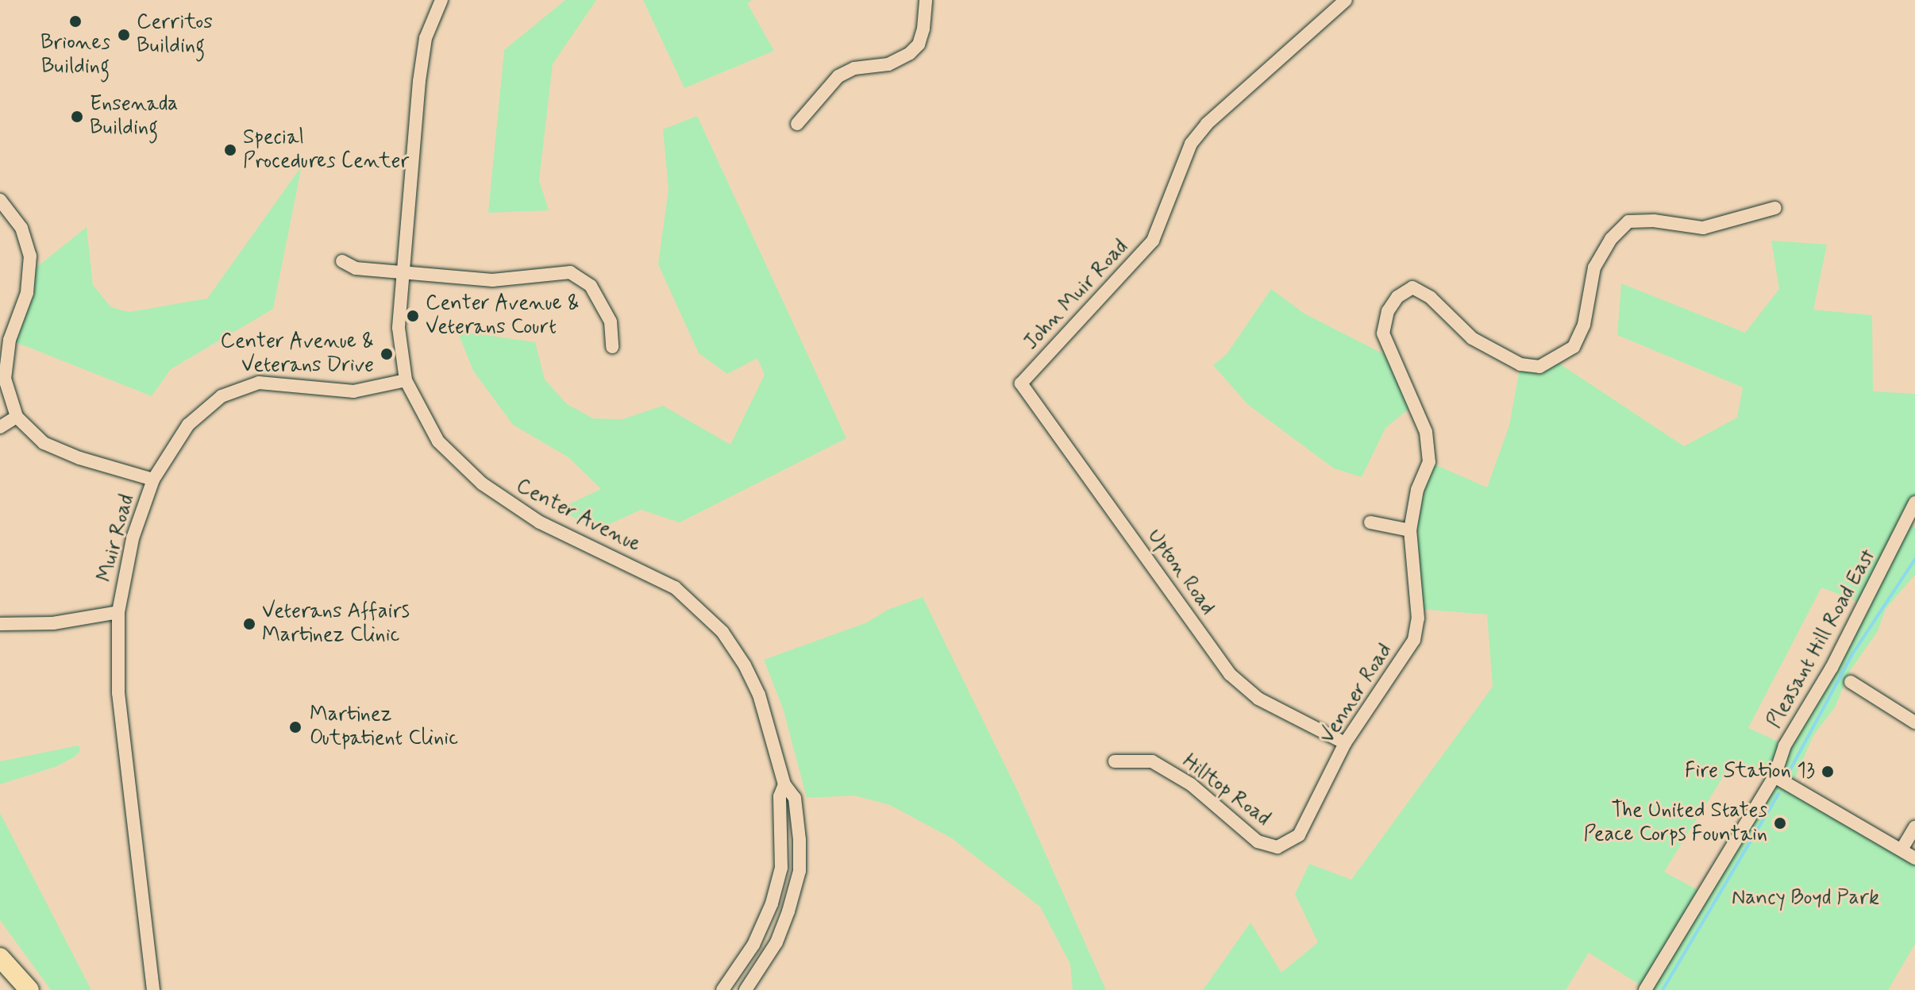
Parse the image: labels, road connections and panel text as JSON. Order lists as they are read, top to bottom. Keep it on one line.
{"streets":{"street":["John Muir Road","Center Avenue","Muir Road","Upton Road","Pleasant Hill Road East","Venner Road","Hilltop Road"]},"crossings":[["John Muir Road","Upton Road"],["Upton Road","Venner Road"],["Venner Road","Hilltop Road"]],"parks":["Nancy Boyd Park"],"places":["Briones Building","Cerritos Building","Ensenada Building","Special Procedures Center","Center Avenue & Veterans Court","Center Avenue & Veterans Drive","Veterans Affairs Martinez Clinic","Martinez Outpatient Clinic","Fire Station 13","The United States Peace Corps Fountain"]}
